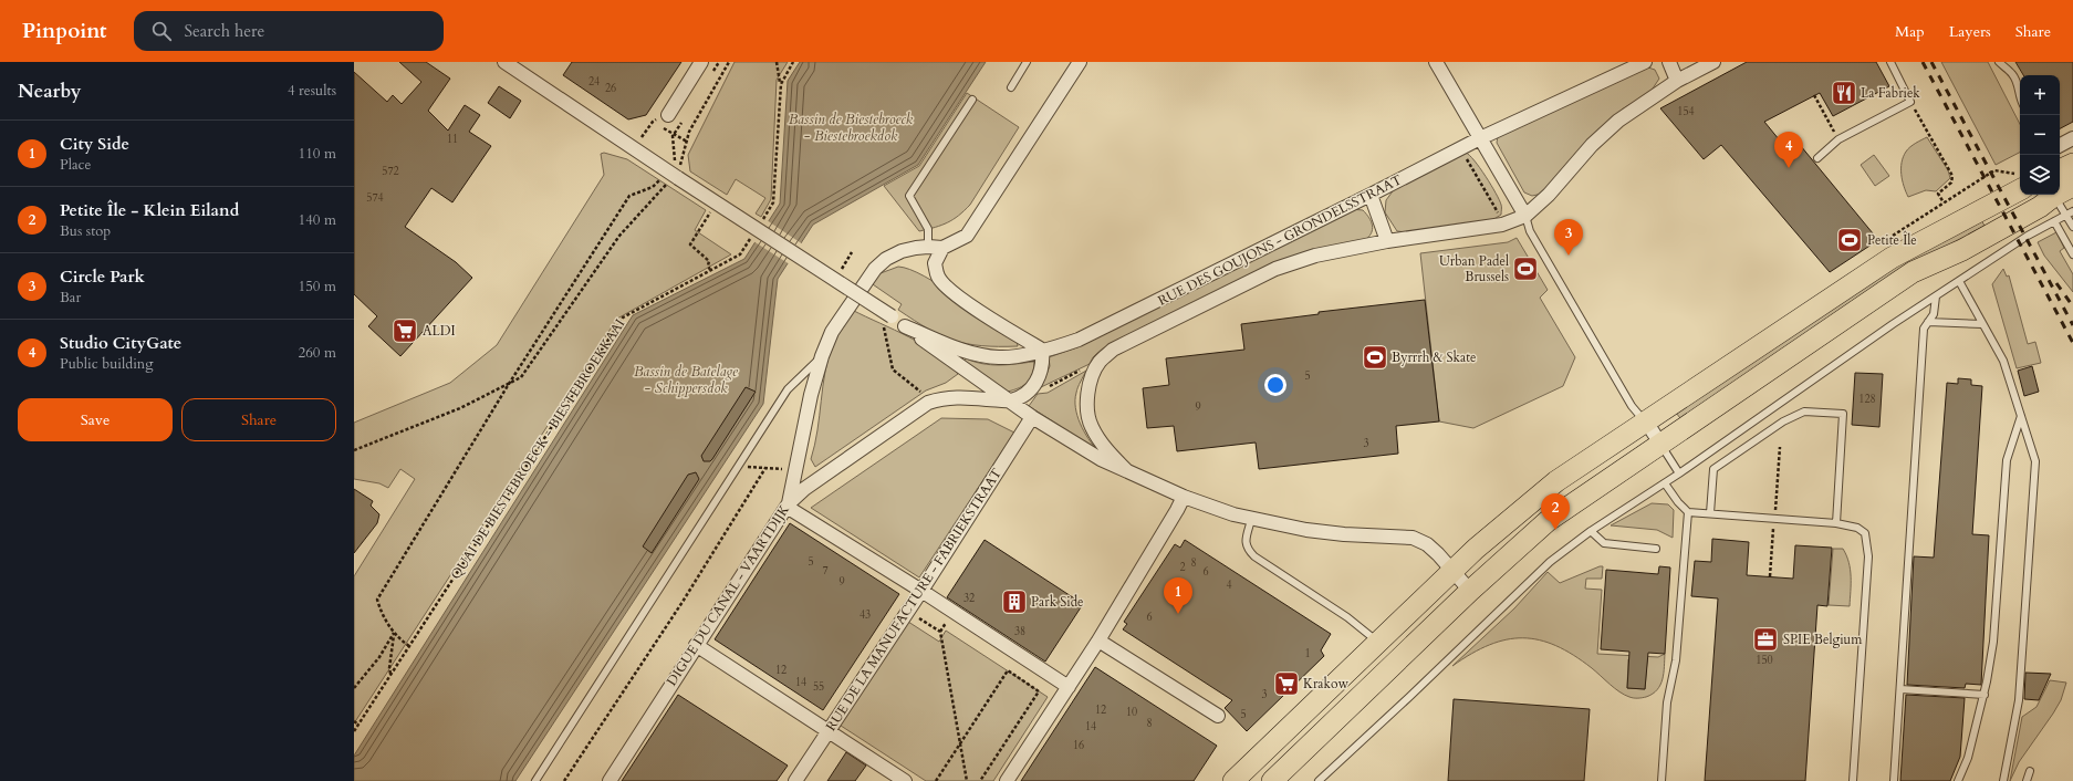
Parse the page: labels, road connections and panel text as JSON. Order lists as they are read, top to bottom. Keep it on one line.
{"streets":{"street":["RUE DES GOUJONS - GRONDELSSTRAAT","DIGUE DU CANAL - VAARTDIJK","RUE DE LA MANUFACTURE - FABRIEKSTRAAT"],"path":["QUAI DE BIESTEBROECK - BIESTEBROEKKAAI"]},"water":["Bassin de Biestebroeck - Biestebroekdok","Bassin de Batelage - Schippersdok"],"places":{"restaurant":["La Fabriek"],"sports":["Petite Île","Urban Padel Brussels","Byrrrh & Skate"],"supermarket":["ALDI","Krakow"],"building":["Park Side"],"office":["SPIE Belgium"]},"house_numbers":["24","26","154","11","572","574","5","128","9","3","5","8","2","7","6","9","4","32","43","6","38","1","150","12","14","55","3","12","10","5","8","14","16"],"page":{"header":"Pinpoint","search":"Search here","nav":["Map","Layers","Share"],"heading":["Nearby","4 results"],"map_buttons":["+","−"],"list":[{"mark":"1","name":"City Side","note":"Place","value":"110 m"},{"mark":"2","name":"Petite Île - Klein Eiland","note":"Bus stop","value":"140 m"},{"mark":"3","name":"Circle Park","note":"Bar","value":"150 m"},{"mark":"4","name":"Studio CityGate","note":"Public building","value":"260 m"}],"pins":["4","3","2","1"],"buttons":["Save","Share"]}}
